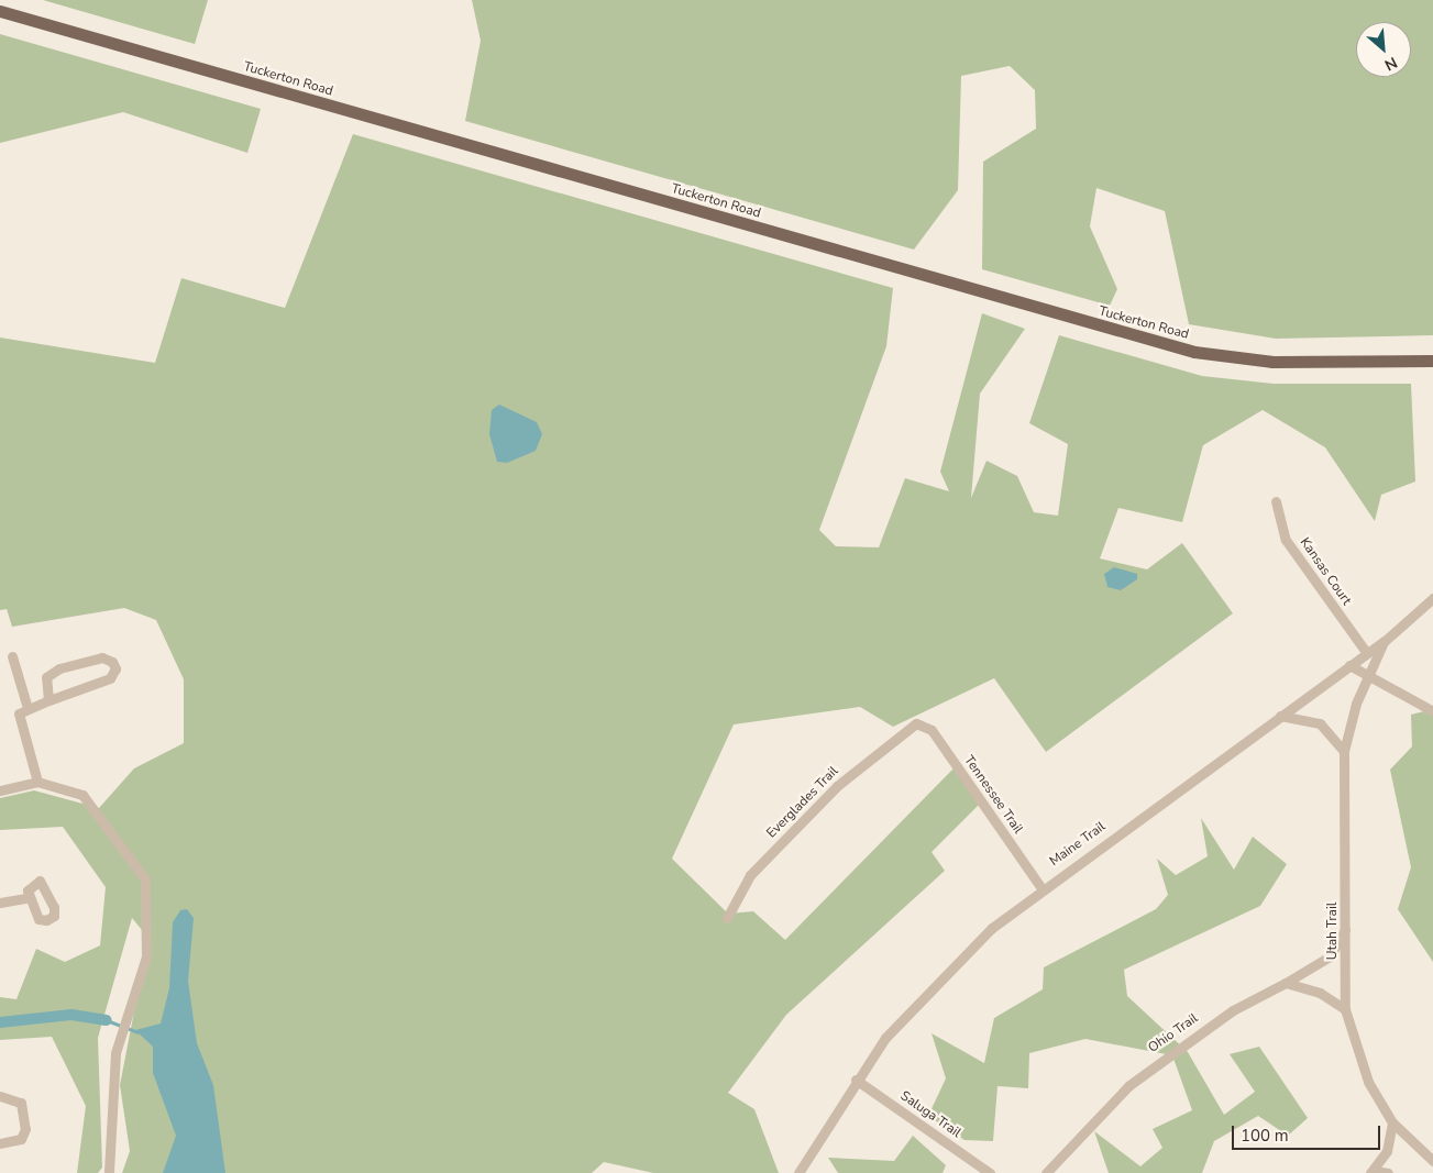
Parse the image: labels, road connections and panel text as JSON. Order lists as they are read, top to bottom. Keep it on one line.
{"streets":{"main road":["Tuckerton Road"],"street":["Kansas Court","Tennessee Trail","Everglades Trail","Maine Trail","Utah Trail","Ohio Trail","Saluga Trail"]},"crossings":[["Kansas Court","Maine Trail"],["Tennessee Trail","Everglades Trail"],["Tennessee Trail","Maine Trail"],["Maine Trail","Utah Trail"],["Maine Trail","Saluga Trail"],["Utah Trail","Ohio Trail"]],"scale_bar":"100 m","north":"bottom right"}
